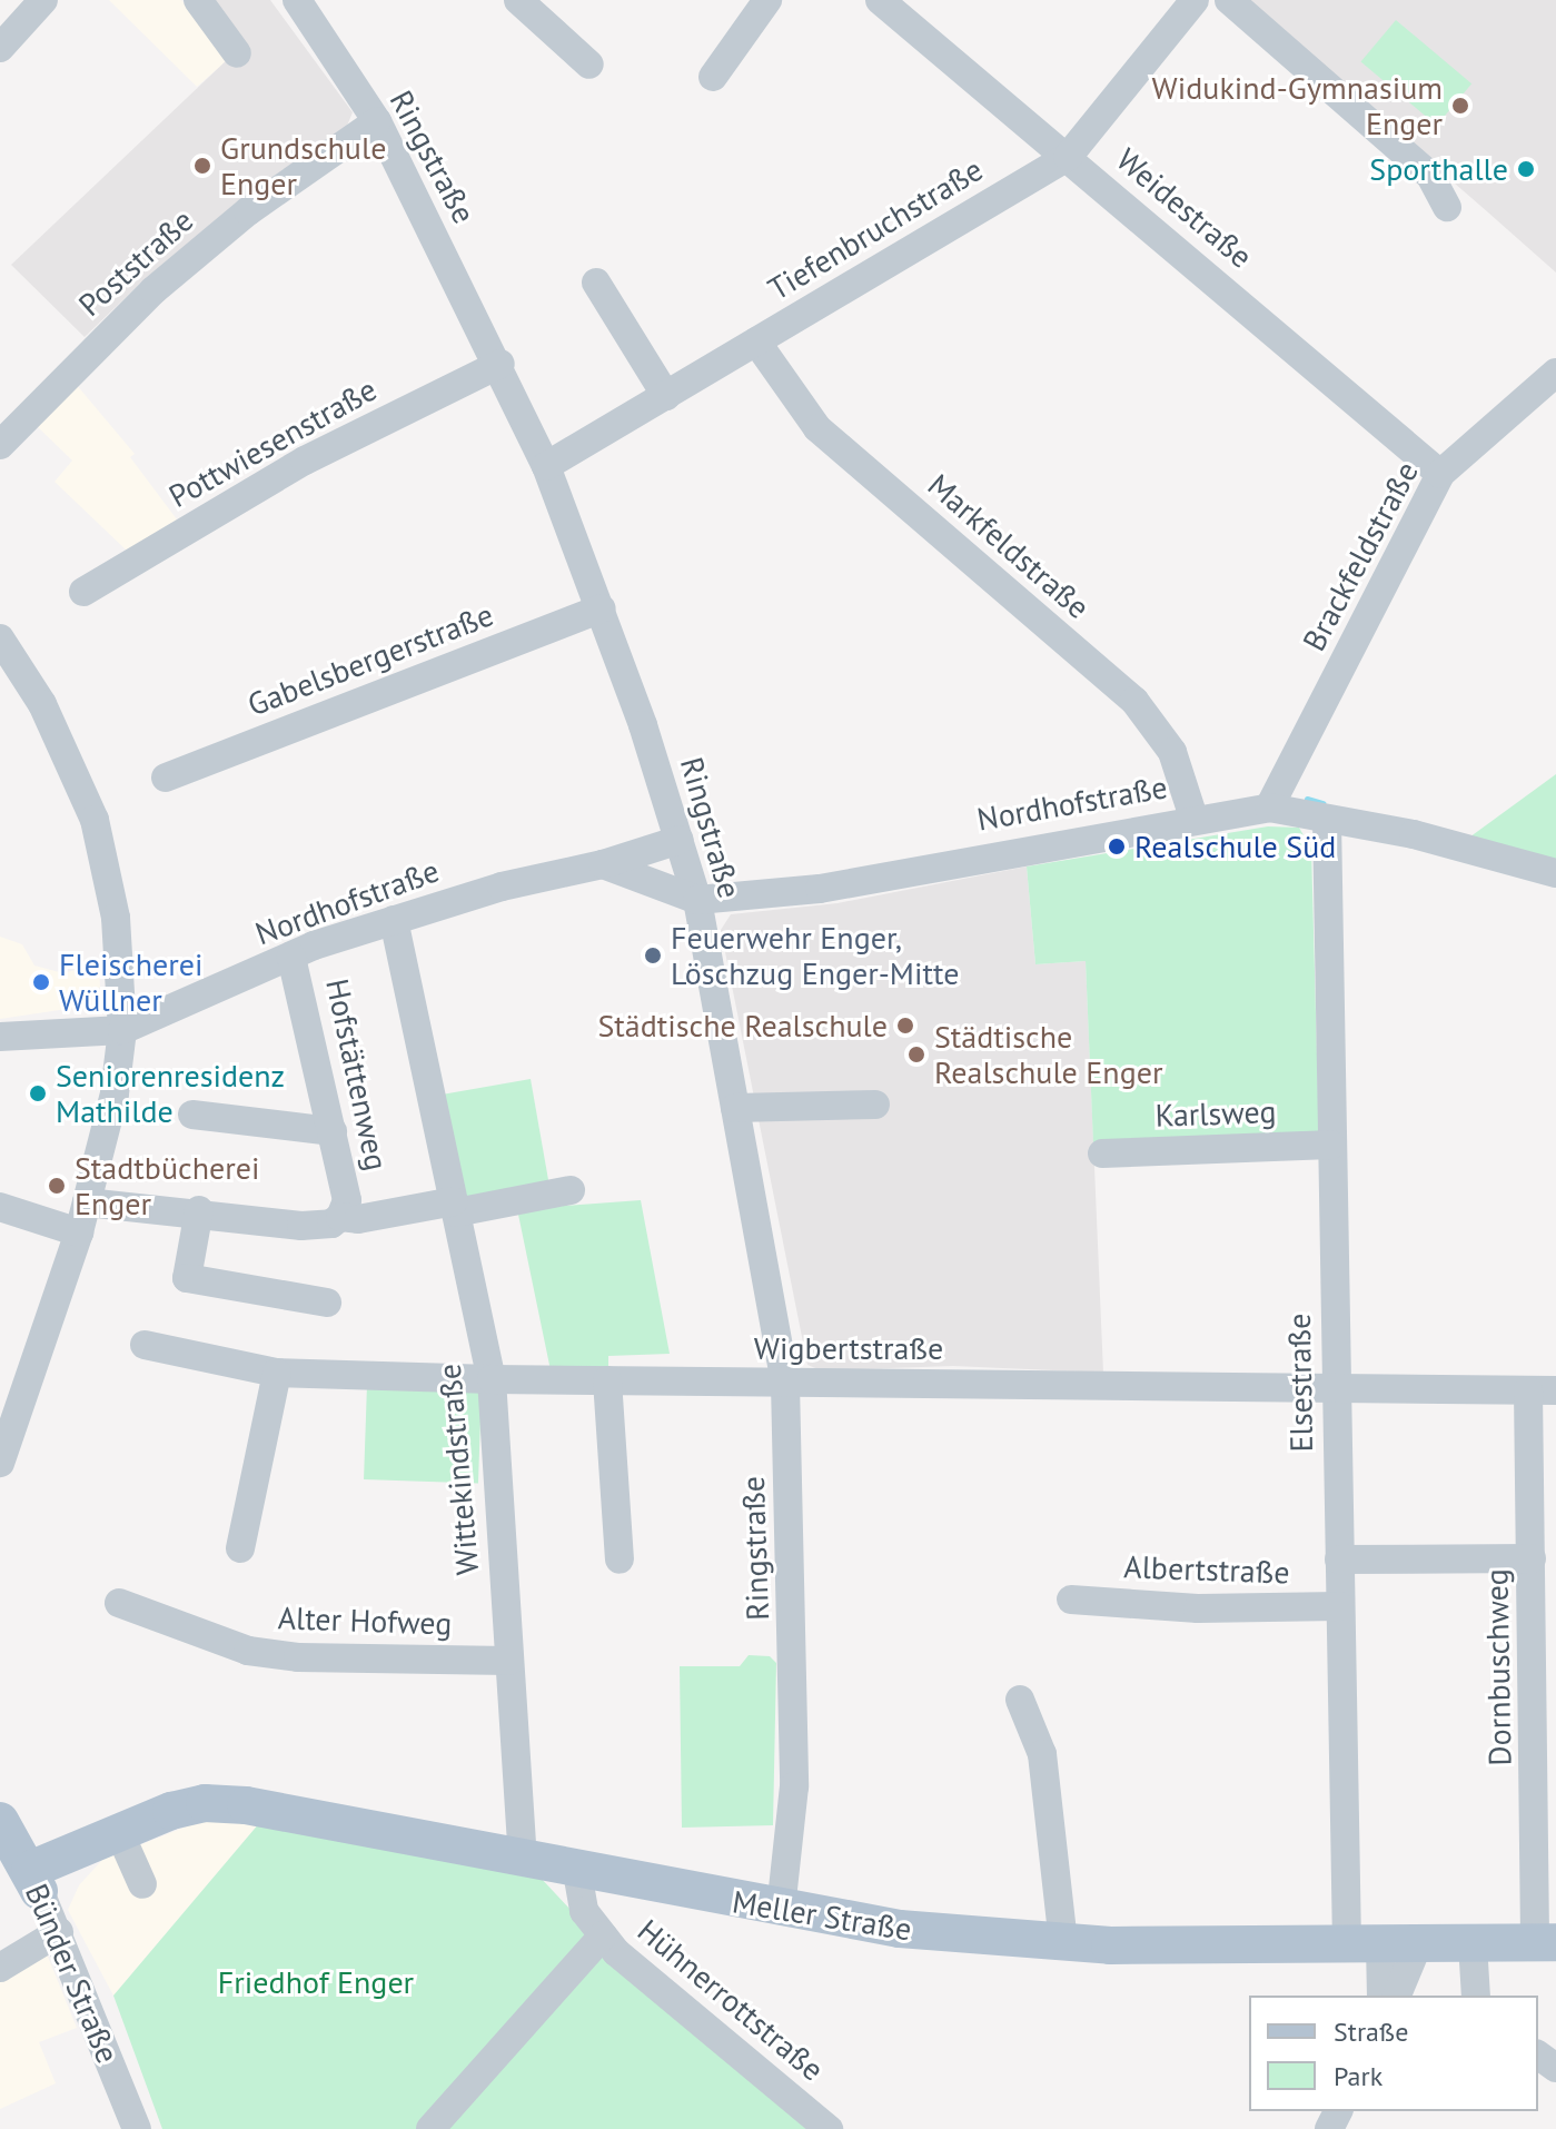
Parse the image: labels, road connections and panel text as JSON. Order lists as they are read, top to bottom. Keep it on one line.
{"streets":{"main road":["Meller Straße"],"street":["Ringstraße","Weidestraße","Tiefenbruchstraße","Poststraße","Pottwiesenstraße","Markfeldstraße","Brackfeldstraße","Gabelsbergerstraße","Nordhofstraße","Hofstättenweg","Karlsweg","Wigbertstraße","Elsestraße","Wittekindstraße","Albertstraße","Alter Hofweg","Dornbuschweg","Bünder Straße","Hühnerrottstraße"]},"crossings":[["Ringstraße","Tiefenbruchstraße"],["Ringstraße","Poststraße"],["Ringstraße","Pottwiesenstraße"],["Ringstraße","Gabelsbergerstraße"],["Ringstraße","Nordhofstraße"],["Ringstraße","Wigbertstraße"],["Ringstraße","Meller Straße"],["Weidestraße","Tiefenbruchstraße"],["Weidestraße","Brackfeldstraße"],["Tiefenbruchstraße","Markfeldstraße"],["Markfeldstraße","Nordhofstraße"],["Brackfeldstraße","Nordhofstraße"],["Nordhofstraße","Hofstättenweg"],["Nordhofstraße","Elsestraße"],["Nordhofstraße","Wittekindstraße"],["Karlsweg","Elsestraße"],["Wigbertstraße","Elsestraße"],["Wigbertstraße","Wittekindstraße"],["Wigbertstraße","Dornbuschweg"],["Elsestraße","Albertstraße"],["Elsestraße","Meller Straße"],["Wittekindstraße","Alter Hofweg"],["Wittekindstraße","Meller Straße"],["Dornbuschweg","Meller Straße"],["Meller Straße","Bünder Straße"],["Meller Straße","Hühnerrottstraße"]],"parks":["Friedhof Enger"],"places":["Widukind-Gymnasium Enger","Grundschule Enger","Sporthalle","Realschule Süd","Feuerwehr Enger, Löschzug Enger-Mitte","Fleischerei Wüllner","Städtische Realschule","Städtische Realschule Enger","Seniorenresidenz Mathilde","Stadtbücherei Enger"],"legend":["Straße","Park"]}
